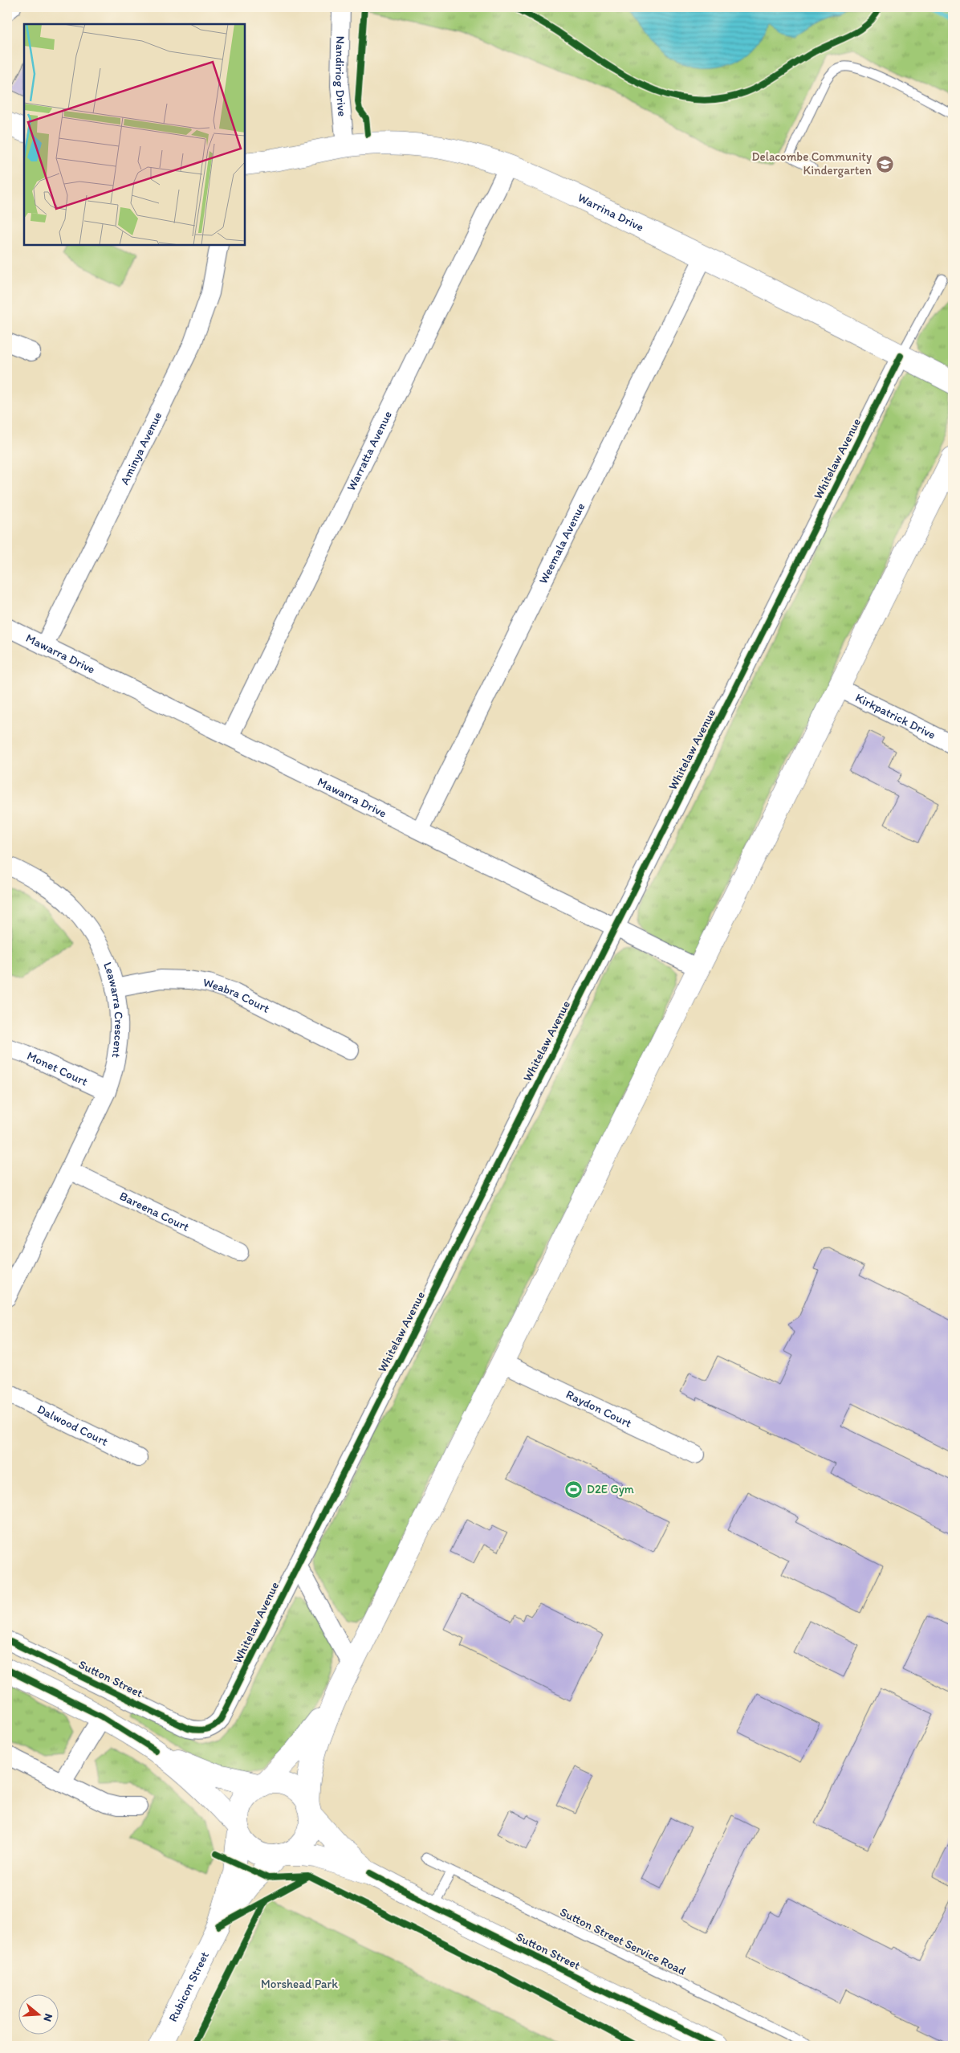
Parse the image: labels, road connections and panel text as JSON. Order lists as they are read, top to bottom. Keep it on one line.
{"streets":{"street":["Nandiriog Drive","Warrina Drive","Aminya Avenue","Warratta Avenue","Whitelaw Avenue","Weemala Avenue","Mawarra Drive","Kirkpatrick Drive","Weabra Court","Leawarra Crescent","Monet Court","Bareena Court","Raydon Court","Dalwood Court","Sutton Street","Rubicon Street"],"lane":["Sutton Street Service Road"]},"crossings":[["Nandiriog Drive","Warrina Drive"],["Warrina Drive","Warratta Avenue"],["Warrina Drive","Whitelaw Avenue"],["Warrina Drive","Weemala Avenue"],["Aminya Avenue","Mawarra Drive"],["Warratta Avenue","Mawarra Drive"],["Whitelaw Avenue","Mawarra Drive"],["Whitelaw Avenue","Sutton Street"],["Weemala Avenue","Mawarra Drive"],["Weabra Court","Leawarra Crescent"],["Leawarra Crescent","Monet Court"],["Leawarra Crescent","Bareena Court"],["Sutton Street","Rubicon Street"]],"parks":["Morshead Park"],"places":{"school or university":["Delacombe Community Kindergarten"],"sports":["D2E Gym"]},"north":"right"}
